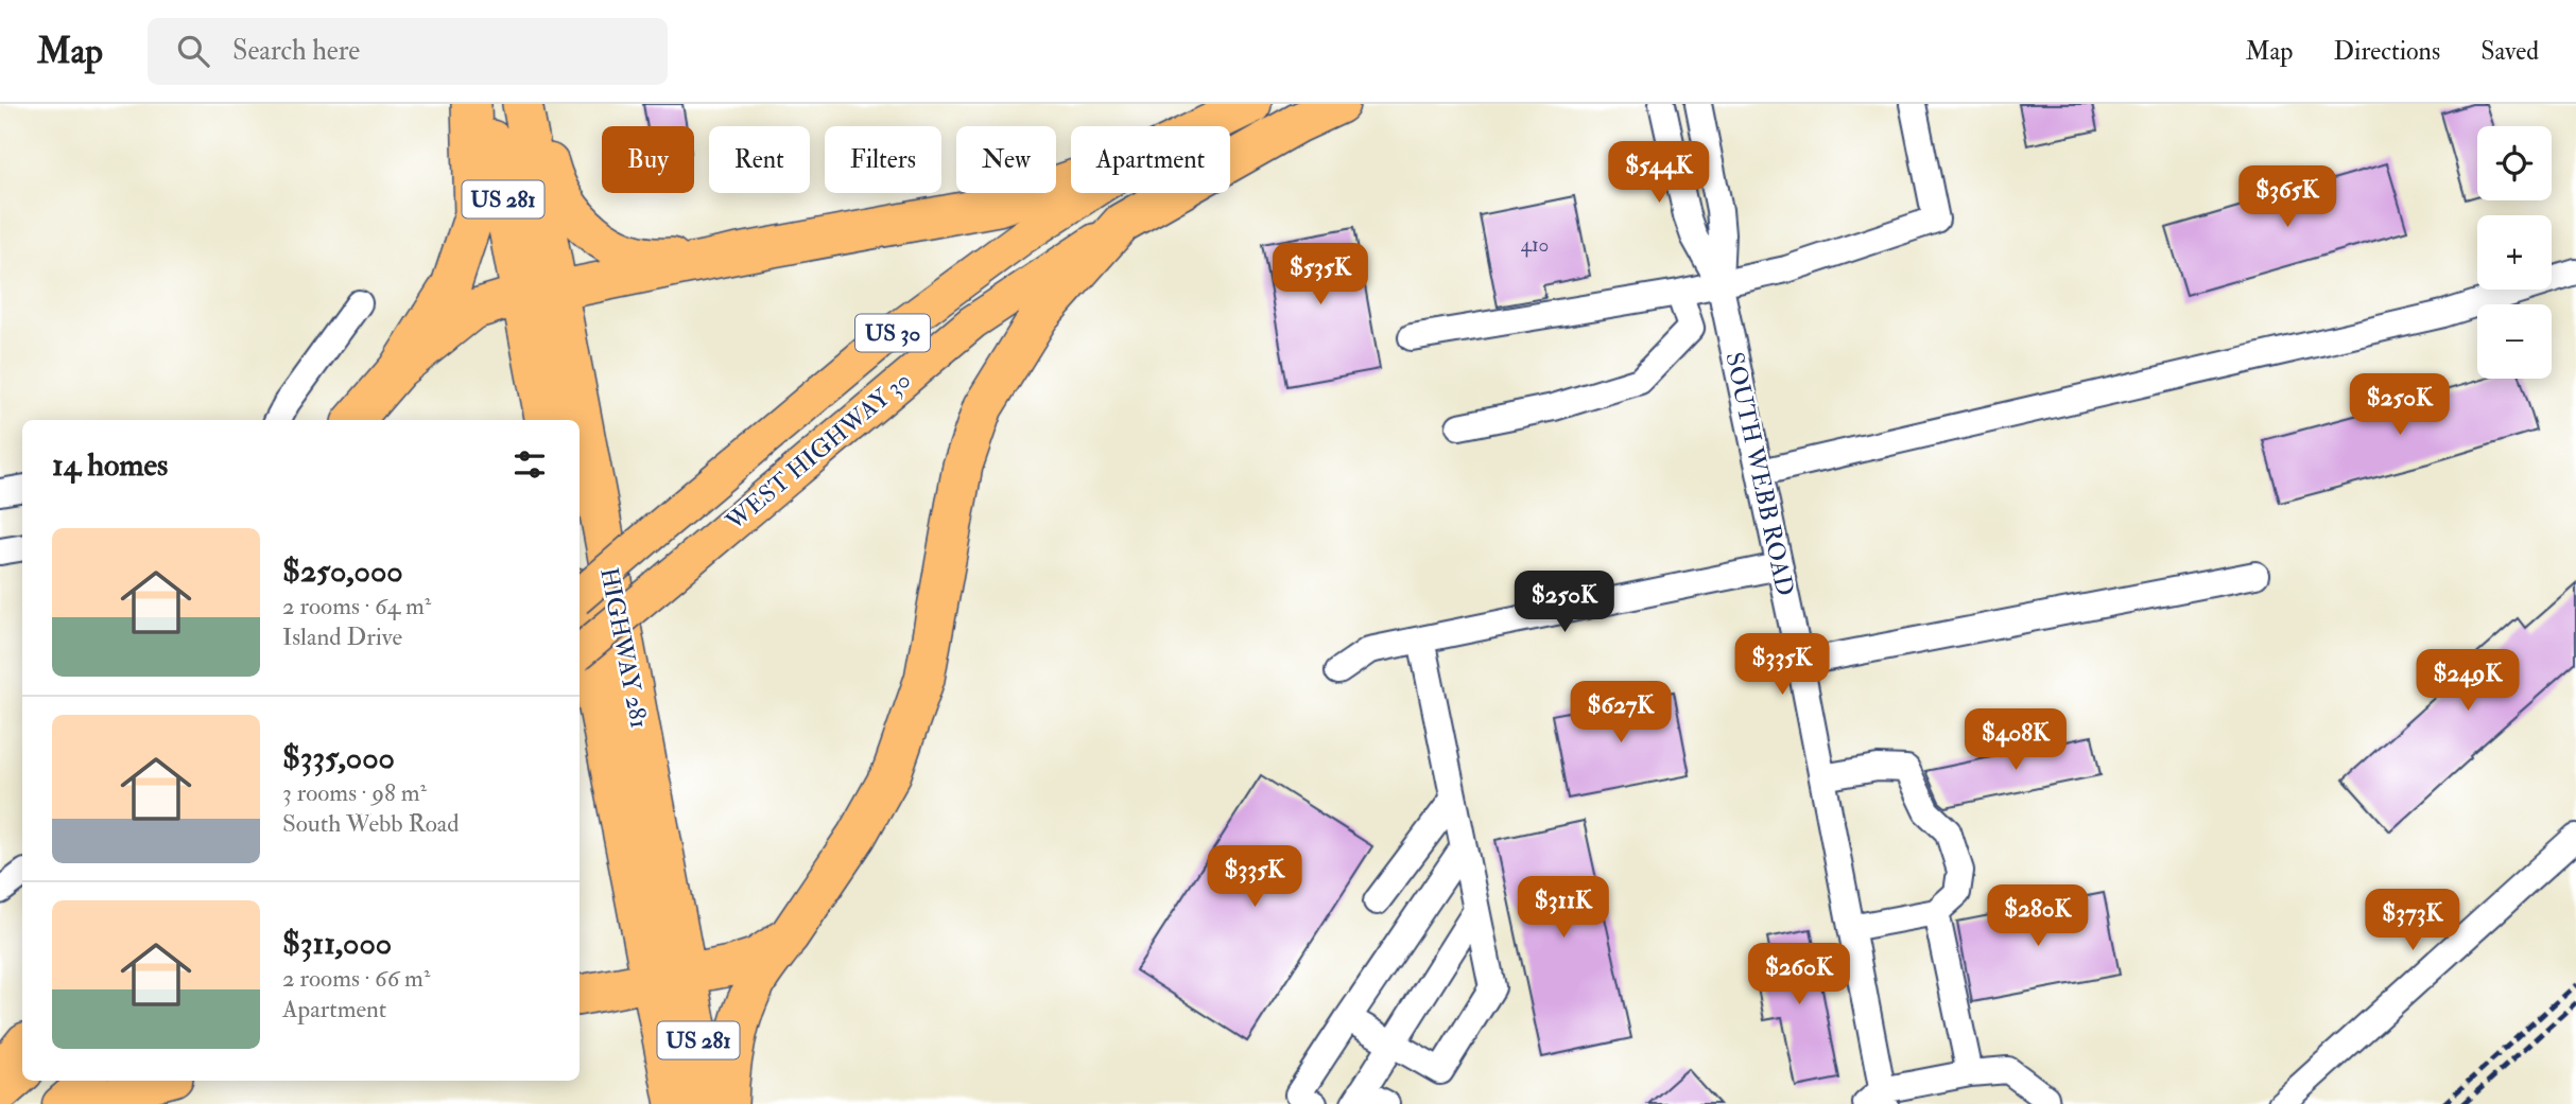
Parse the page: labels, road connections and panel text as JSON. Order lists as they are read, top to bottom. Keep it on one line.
{"streets":{"highway":["US 281","US 30","WEST HIGHWAY 30","HIGHWAY 281"],"street":["SOUTH WEBB ROAD"]},"house_numbers":["410"],"page":{"header":"Map","search":"Search here","nav":["Map","Directions","Saved"],"map_buttons":["+","−"],"chip":["Buy","Rent","Filters","New","Apartment"],"price":["$544K","$365K","$535K","$250K","$250K","$335K","$249K","$627K","$408K","$335K","$311K","$280K","$373K","$260K"],"heading":"14 homes","list":[{"name":"$250,000","note":"2 rooms · 64 m² · Island Drive"},{"name":"$335,000","note":"3 rooms · 98 m² · South Webb Road"},{"name":"$311,000","note":"2 rooms · 66 m² · Apartment"}]}}
